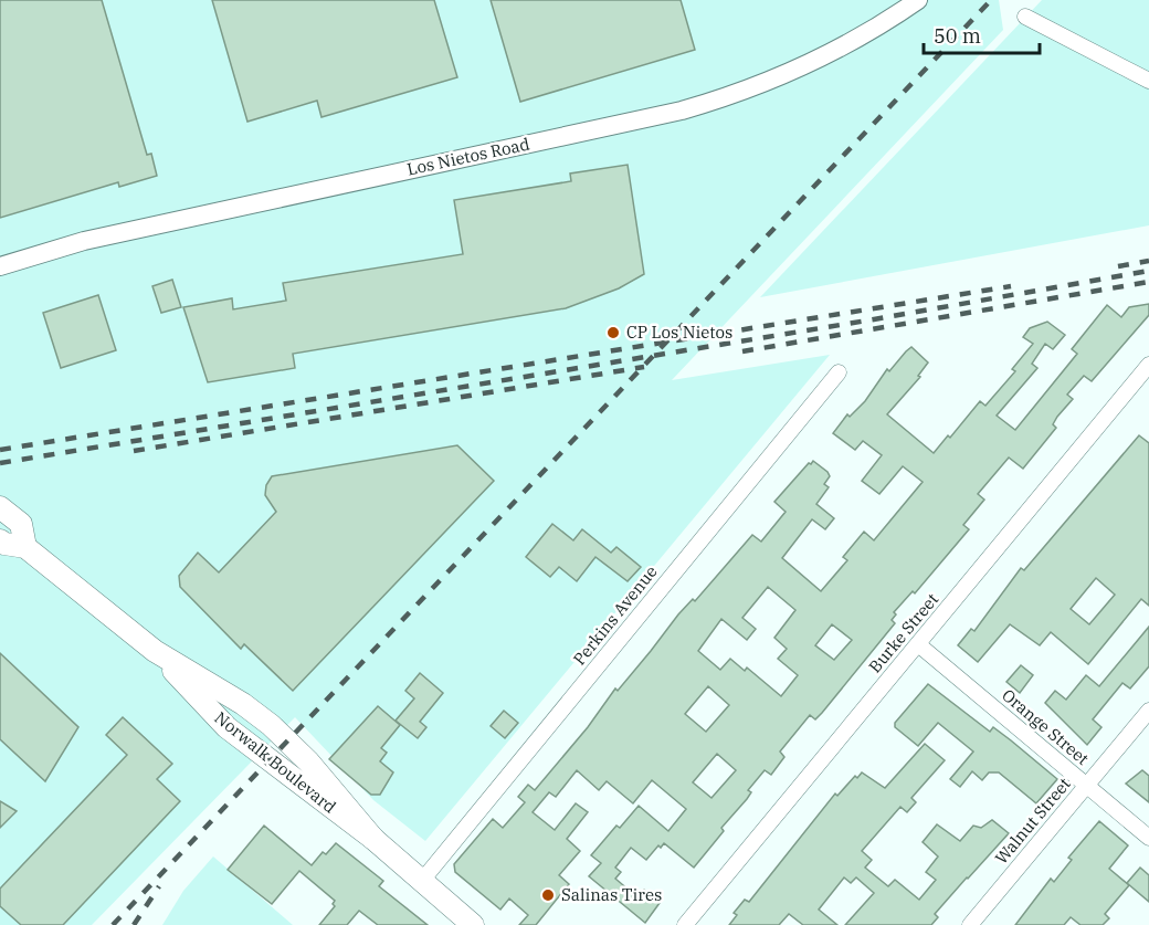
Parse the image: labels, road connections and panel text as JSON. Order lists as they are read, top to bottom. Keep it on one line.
{"streets":{"main road":["Norwalk Boulevard"],"street":["Los Nietos Road","Perkins Avenue","Burke Street","Orange Street","Walnut Street"]},"crossings":[["Perkins Avenue","Norwalk Boulevard"],["Burke Street","Orange Street"],["Orange Street","Walnut Street"]],"places":["CP Los Nietos","Salinas Tires"],"scale_bar":"50 m"}
